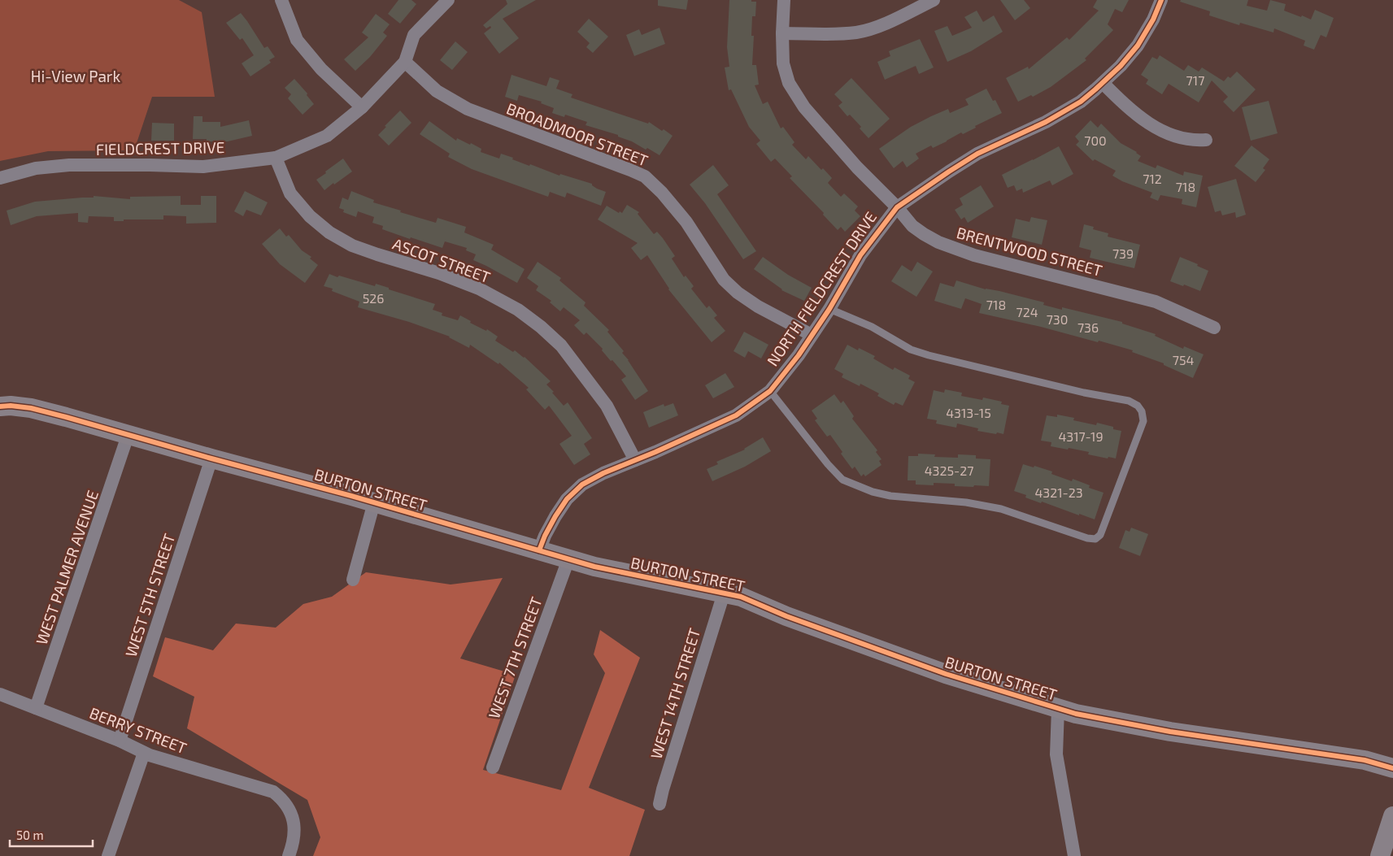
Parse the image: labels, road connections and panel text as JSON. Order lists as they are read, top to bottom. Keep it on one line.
{"streets":{"street":["BROADMOOR STREET","FIELDCREST DRIVE","BRENTWOOD STREET","ASCOT STREET","NORTH FIELDCREST DRIVE","BURTON STREET","WEST PALMER AVENUE","WEST 5TH STREET","WEST 7TH STREET","WEST 14TH STREET","BERRY STREET"]},"crossings":[["BROADMOOR STREET","FIELDCREST DRIVE"],["BROADMOOR STREET","NORTH FIELDCREST DRIVE"],["FIELDCREST DRIVE","ASCOT STREET"],["BRENTWOOD STREET","NORTH FIELDCREST DRIVE"],["ASCOT STREET","NORTH FIELDCREST DRIVE"],["NORTH FIELDCREST DRIVE","BURTON STREET"],["BURTON STREET","WEST PALMER AVENUE"],["BURTON STREET","WEST 5TH STREET"],["BURTON STREET","WEST 7TH STREET"],["BURTON STREET","WEST 14TH STREET"],["WEST PALMER AVENUE","BERRY STREET"],["WEST 5TH STREET","BERRY STREET"]],"parks":["Hi-View Park"],"house_numbers":["717","700","712","718","739","526","718","724","730","736","754","4313-15","4317-19","4325-27","4321-23"],"scale_bar":"50 m"}
